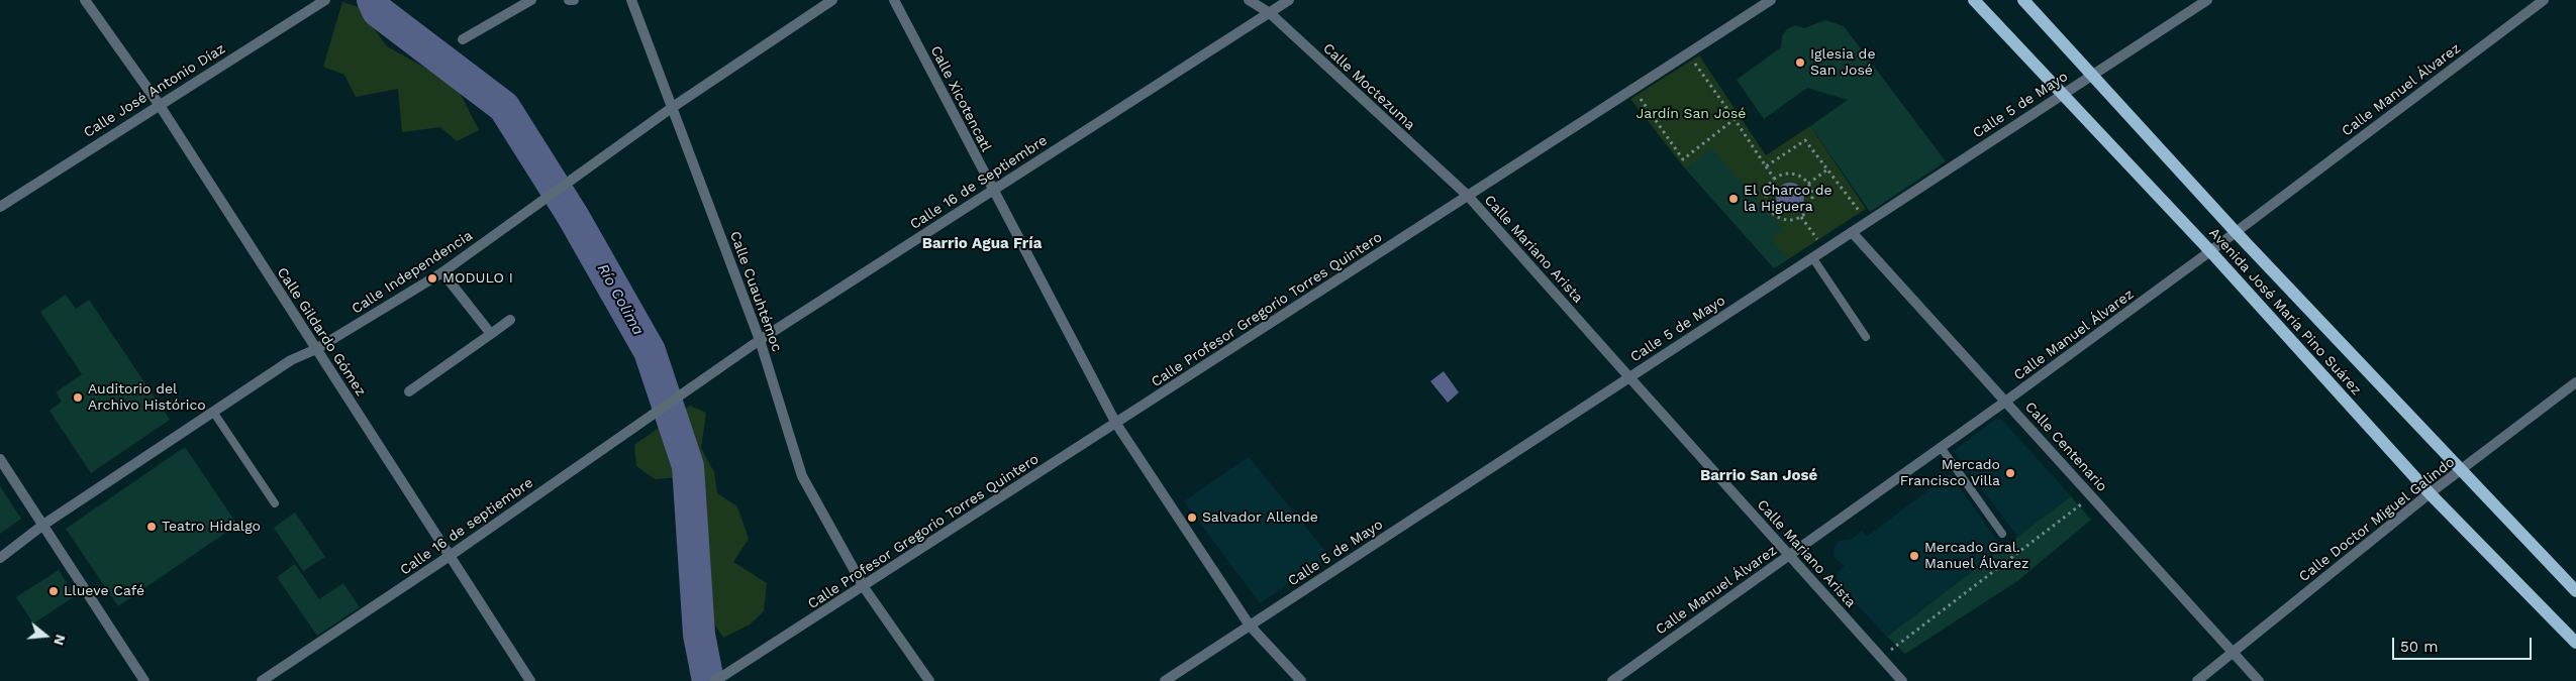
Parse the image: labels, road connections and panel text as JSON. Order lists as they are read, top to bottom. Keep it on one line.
{"streets":{"main road":["Avenida José María Pino Suárez"],"street":["Calle Moctezuma","Calle Manuel Álvarez","Calle José Antonio Díaz","Calle Xicotencatl","Calle 5 de Mayo","Calle 16 de Septiembre","Calle Mariano Arista","Calle Independencia","Calle Cuauhtémoc","Calle Profesor Gregorio Torres Quintero","Calle Gildardo Gómez","Calle Centenario","Calle Doctor Miguel Galindo","Calle 16 de septiembre"]},"crossings":[["Calle Moctezuma","Calle 16 de Septiembre"],["Calle Moctezuma","Calle Mariano Arista"],["Calle Moctezuma","Calle Profesor Gregorio Torres Quintero"],["Calle Manuel Álvarez","Calle Mariano Arista"],["Calle Manuel Álvarez","Avenida José María Pino Suárez"],["Calle Manuel Álvarez","Calle Centenario"],["Calle José Antonio Díaz","Calle Gildardo Gómez"],["Calle Xicotencatl","Calle 5 de Mayo"],["Calle Xicotencatl","Calle 16 de Septiembre"],["Calle Xicotencatl","Calle Profesor Gregorio Torres Quintero"],["Calle 5 de Mayo","Calle Mariano Arista"],["Calle 5 de Mayo","Avenida José María Pino Suárez"],["Calle 5 de Mayo","Calle Centenario"],["Calle 16 de Septiembre","Calle Cuauhtémoc"],["Calle 16 de Septiembre","Calle 16 de septiembre"],["Calle Mariano Arista","Calle Profesor Gregorio Torres Quintero"],["Calle Independencia","Calle Cuauhtémoc"],["Calle Independencia","Calle Gildardo Gómez"],["Calle Cuauhtémoc","Calle Profesor Gregorio Torres Quintero"],["Avenida José María Pino Suárez","Calle Doctor Miguel Galindo"],["Calle Gildardo Gómez","Calle 16 de septiembre"],["Calle Centenario","Calle Doctor Miguel Galindo"]],"districts":["Barrio Agua Fría","Barrio San José"],"water":["Río Colima"],"parks":["Jardín San José"],"places":["Iglesia de San José","El Charco de la Higuera","MODULO I","Auditorio del Archivo Histórico","Mercado Francisco Villa","Salvador Allende","Teatro Hidalgo","Mercado Gral. Manuel Álvarez","Llueve Café"],"scale_bar":"50 m","north":"right"}
